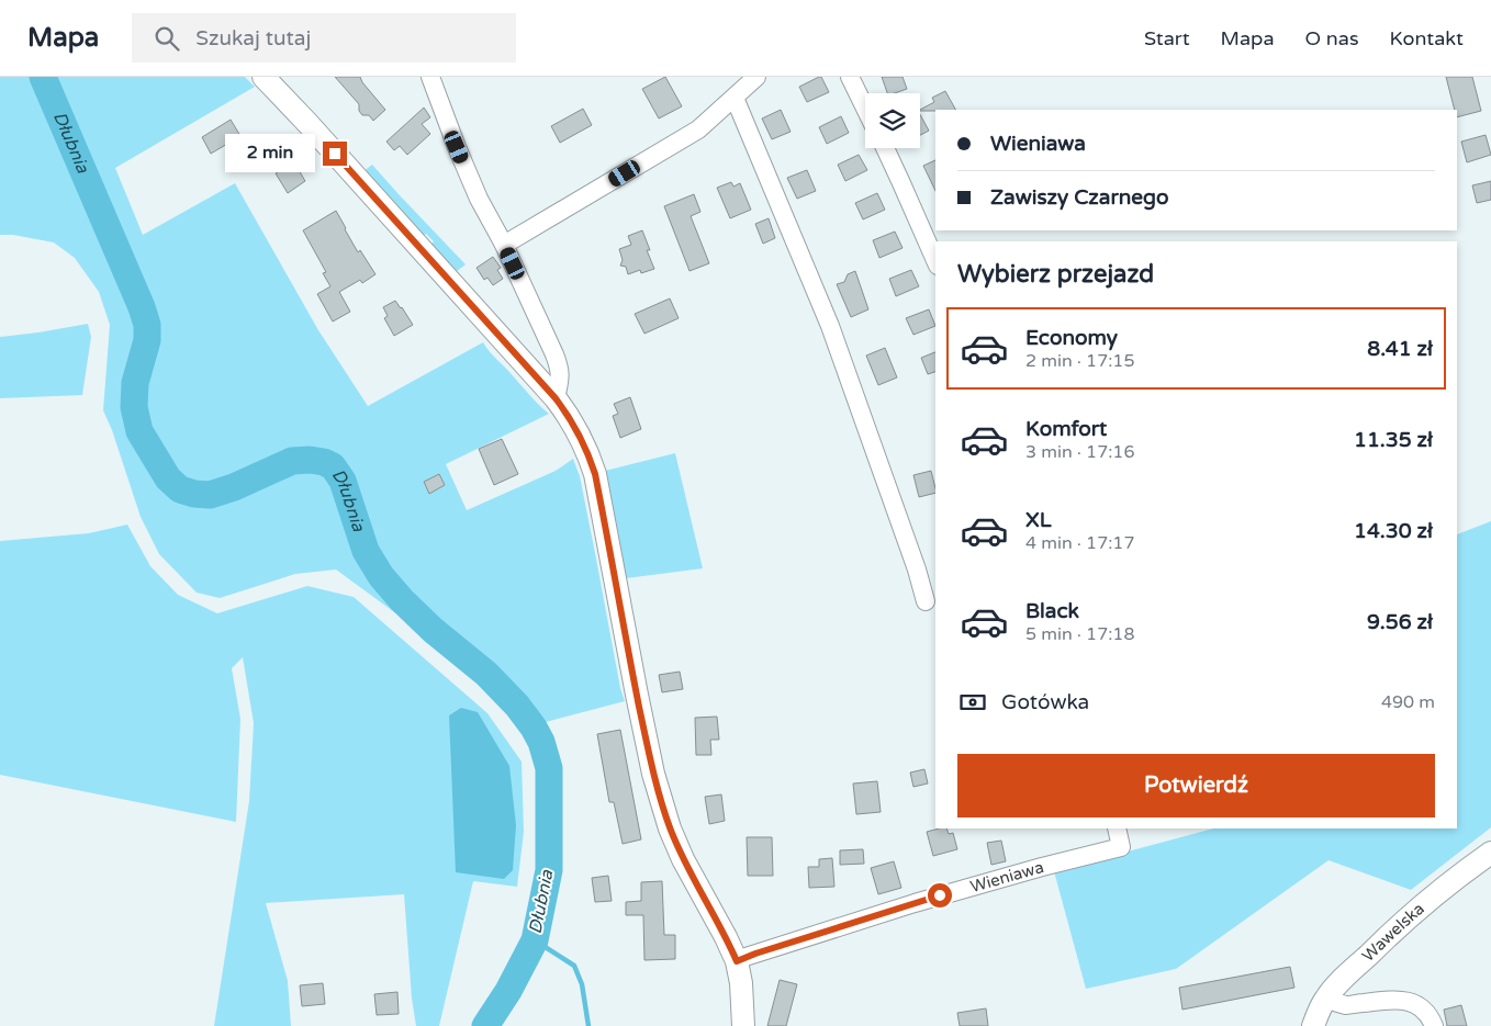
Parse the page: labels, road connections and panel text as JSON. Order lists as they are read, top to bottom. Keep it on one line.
{"streets":{"street":["Wieniawa","Wawelska"]},"water":["Dłubnia"],"page":{"header":"Mapa","search":"Szukaj tutaj","nav":["Start","Mapa","O nas","Kontakt"],"banner":["Wieniawa","Zawiszy Czarnego"],"bubble":"2 min","heading":"Wybierz przejazd","list":[{"name":"Economy","note":"2 min · 17:15","value":"8.41 zł"},{"name":"Komfort","note":"3 min · 17:16","value":"11.35 zł"},{"name":"XL","note":"4 min · 17:17","value":"14.30 zł"},{"name":"Black","note":"5 min · 17:18","value":"9.56 zł"}],"pay":["Gotówka","490 m"],"buttons":"Potwierdź"}}
